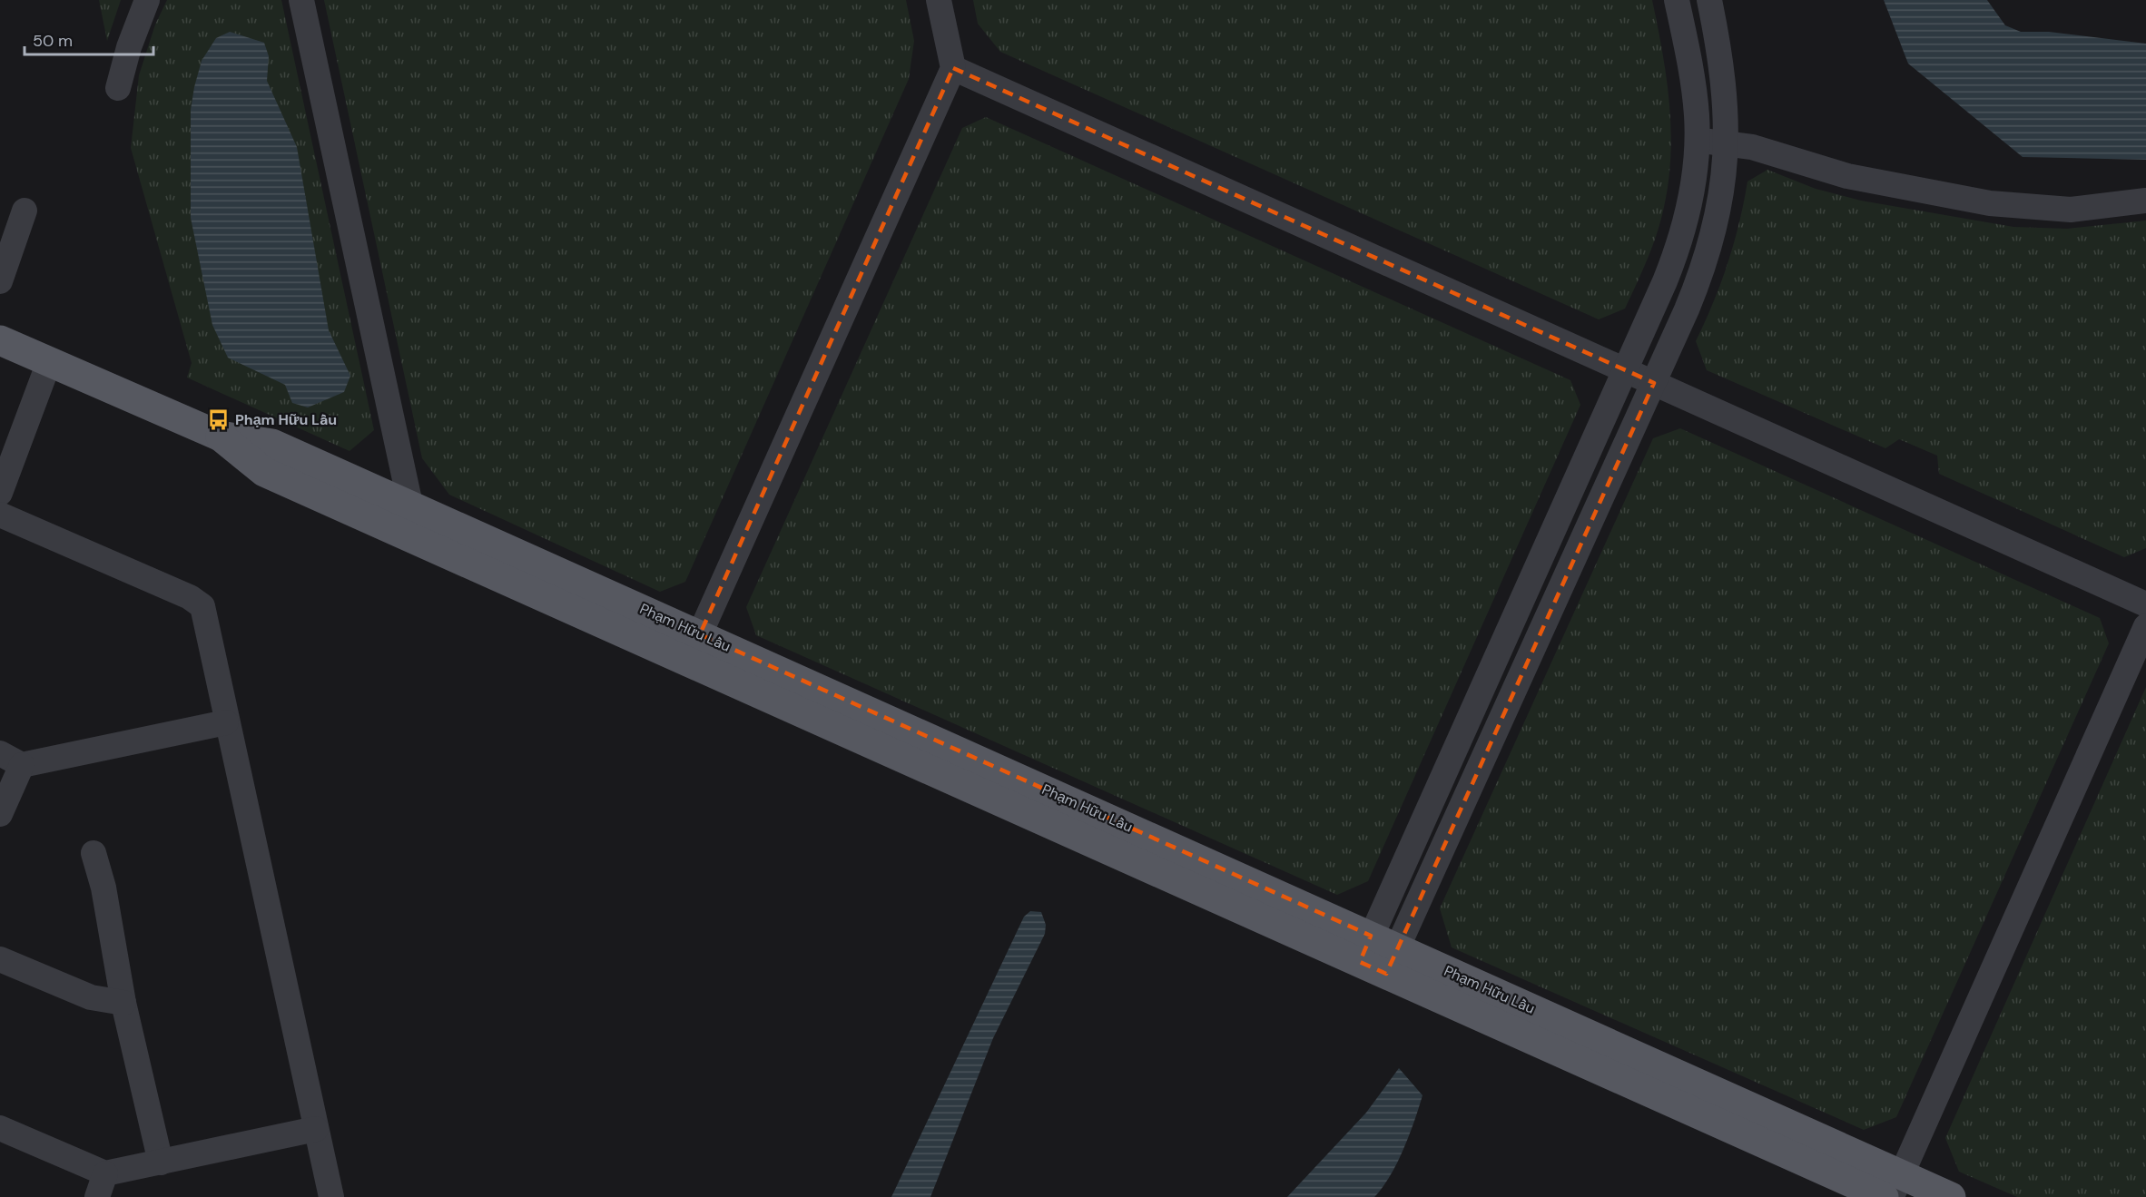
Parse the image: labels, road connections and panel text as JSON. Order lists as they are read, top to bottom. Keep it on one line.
{"streets":{"main road":["Phạm Hữu Lầu"]},"places":{"bus stop":["Phạm Hữu Lầu"]},"scale_bar":"50 m"}
